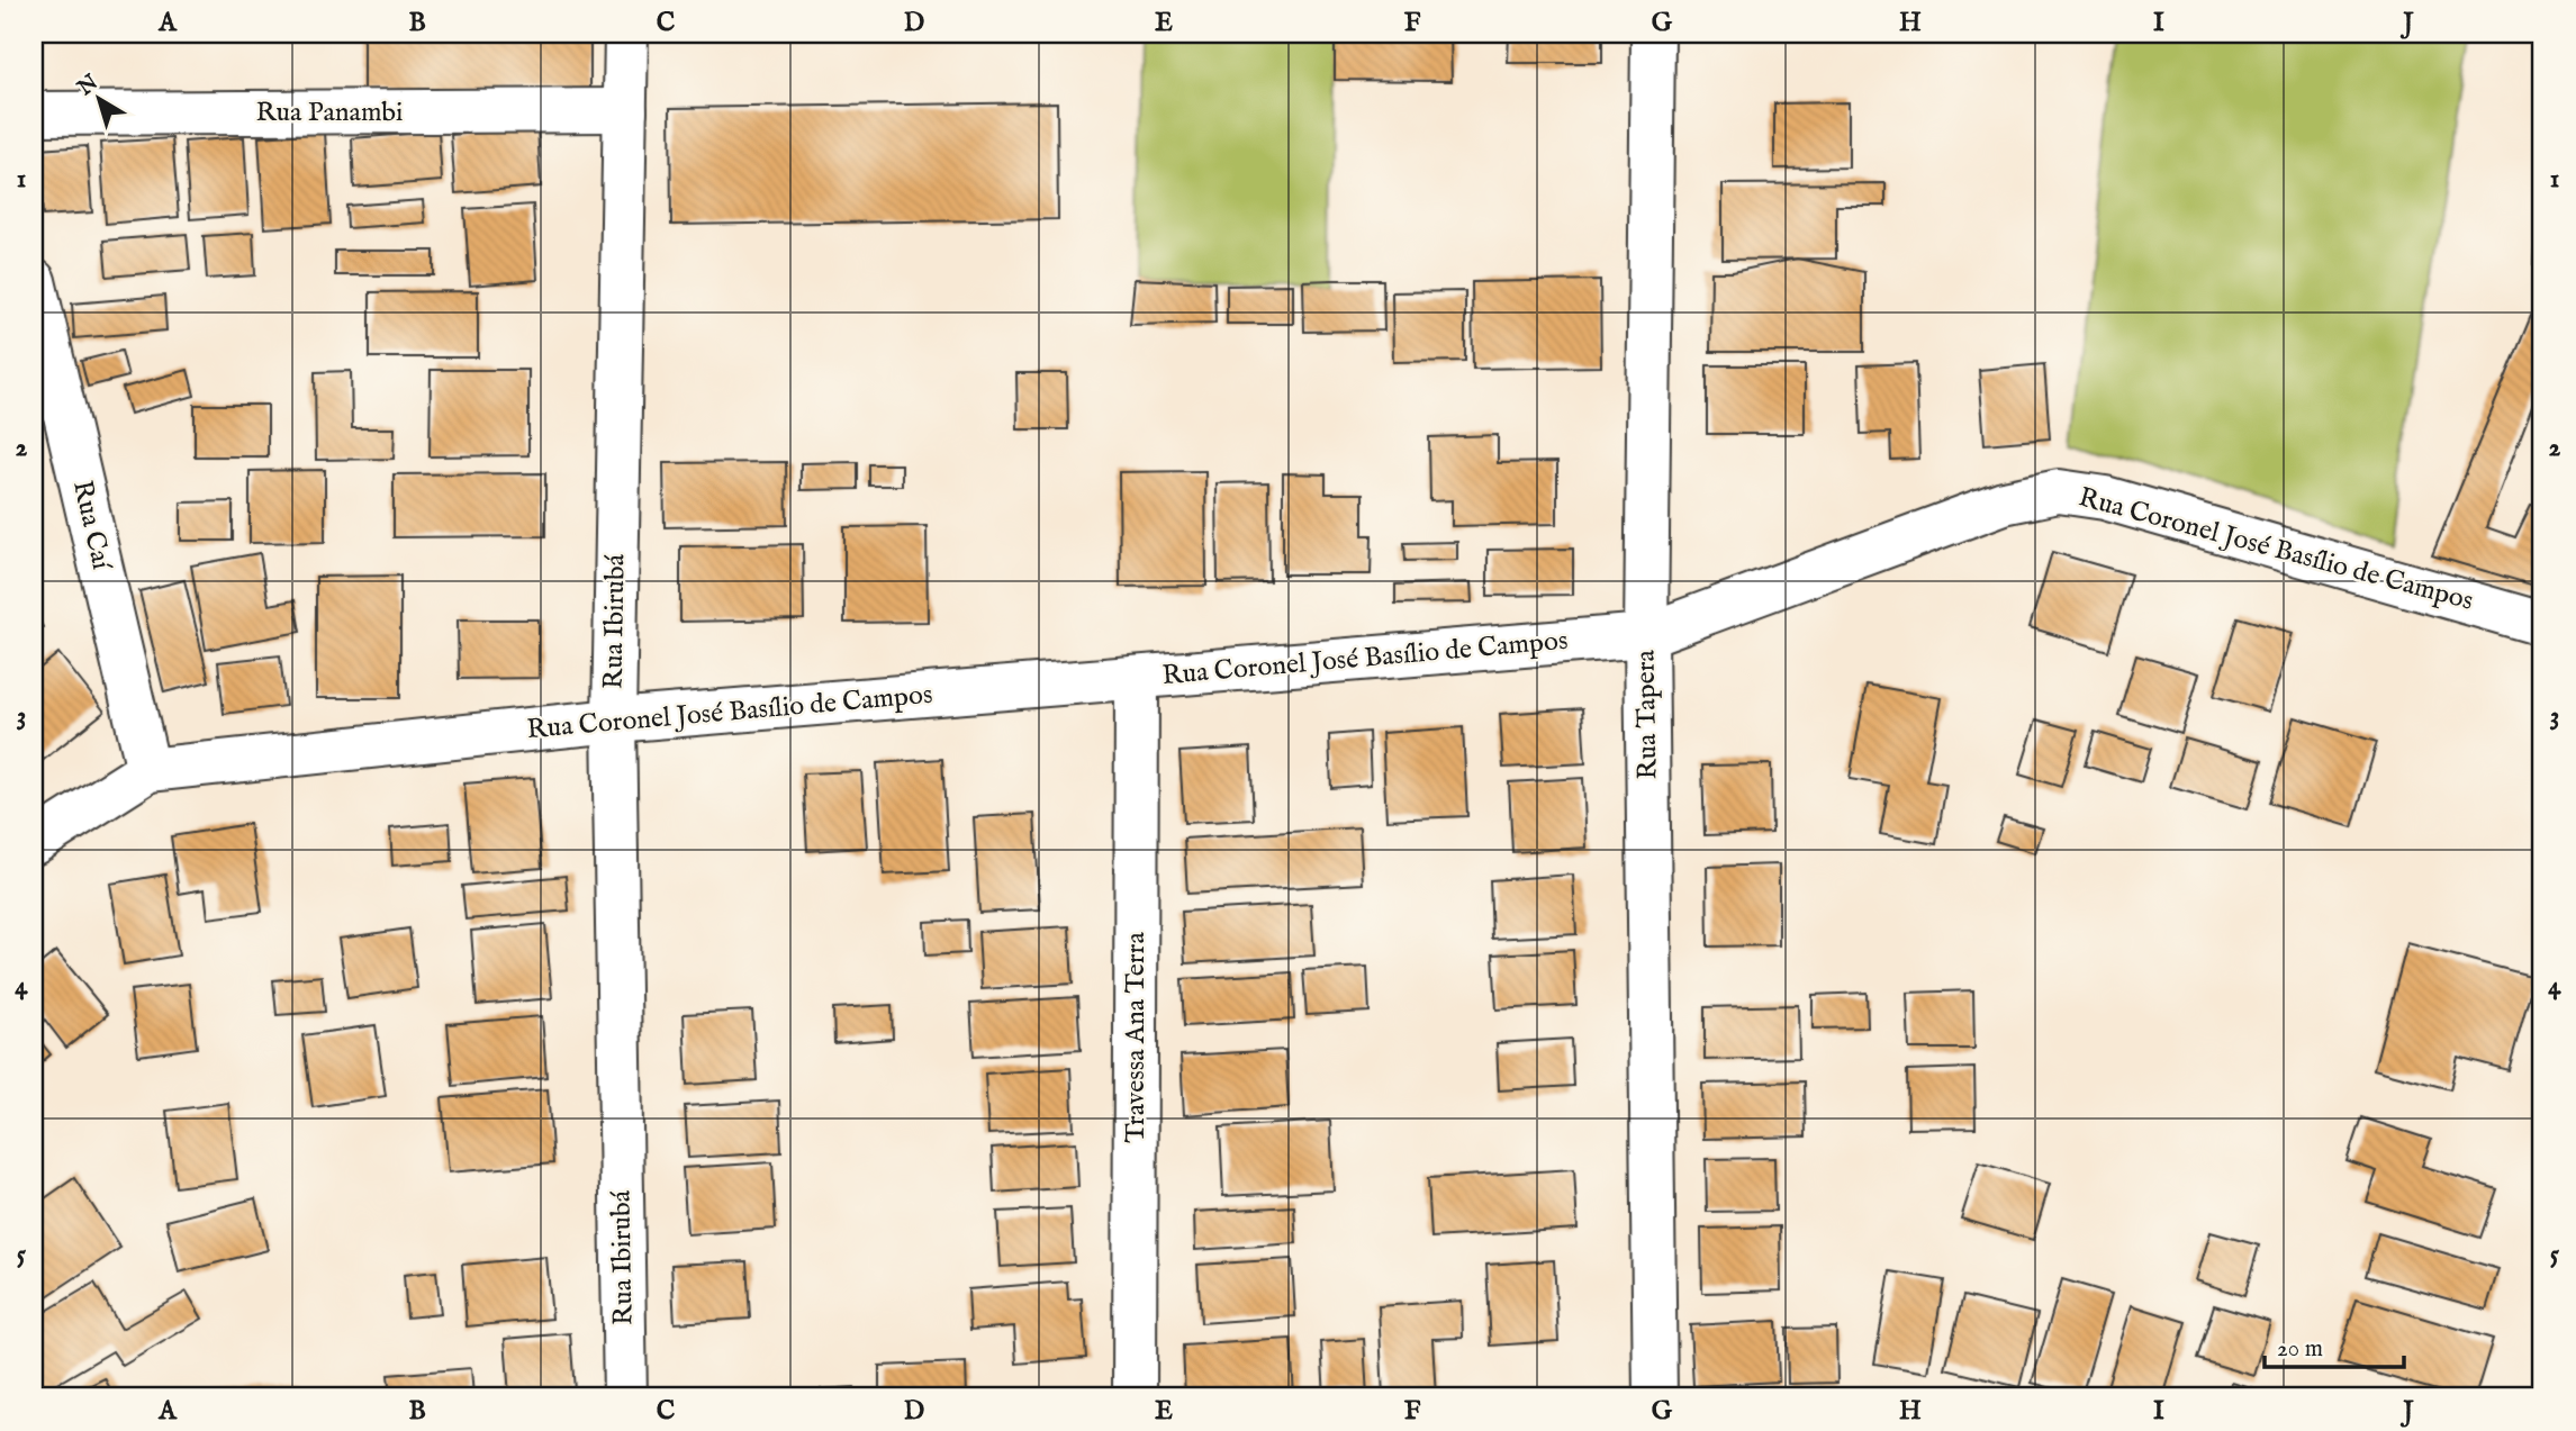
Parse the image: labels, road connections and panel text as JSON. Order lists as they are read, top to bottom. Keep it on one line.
{"streets":{"street":["Rua Panambi","Rua Caí","Rua Coronel José Basílio de Campos","Rua Ibirubá","Rua Tapera","Travessa Ana Terra"]},"crossings":[["Rua Panambi","Rua Ibirubá"],["Rua Caí","Rua Coronel José Basílio de Campos"],["Rua Coronel José Basílio de Campos","Rua Ibirubá"],["Rua Coronel José Basílio de Campos","Rua Tapera"],["Rua Coronel José Basílio de Campos","Travessa Ana Terra"]],"scale_bar":"20 m","north":"top left","grid":{"columns":["A","B","C","D","E","F","G","H","I","J"],"rows":["1","2","3","4","5"]}}
